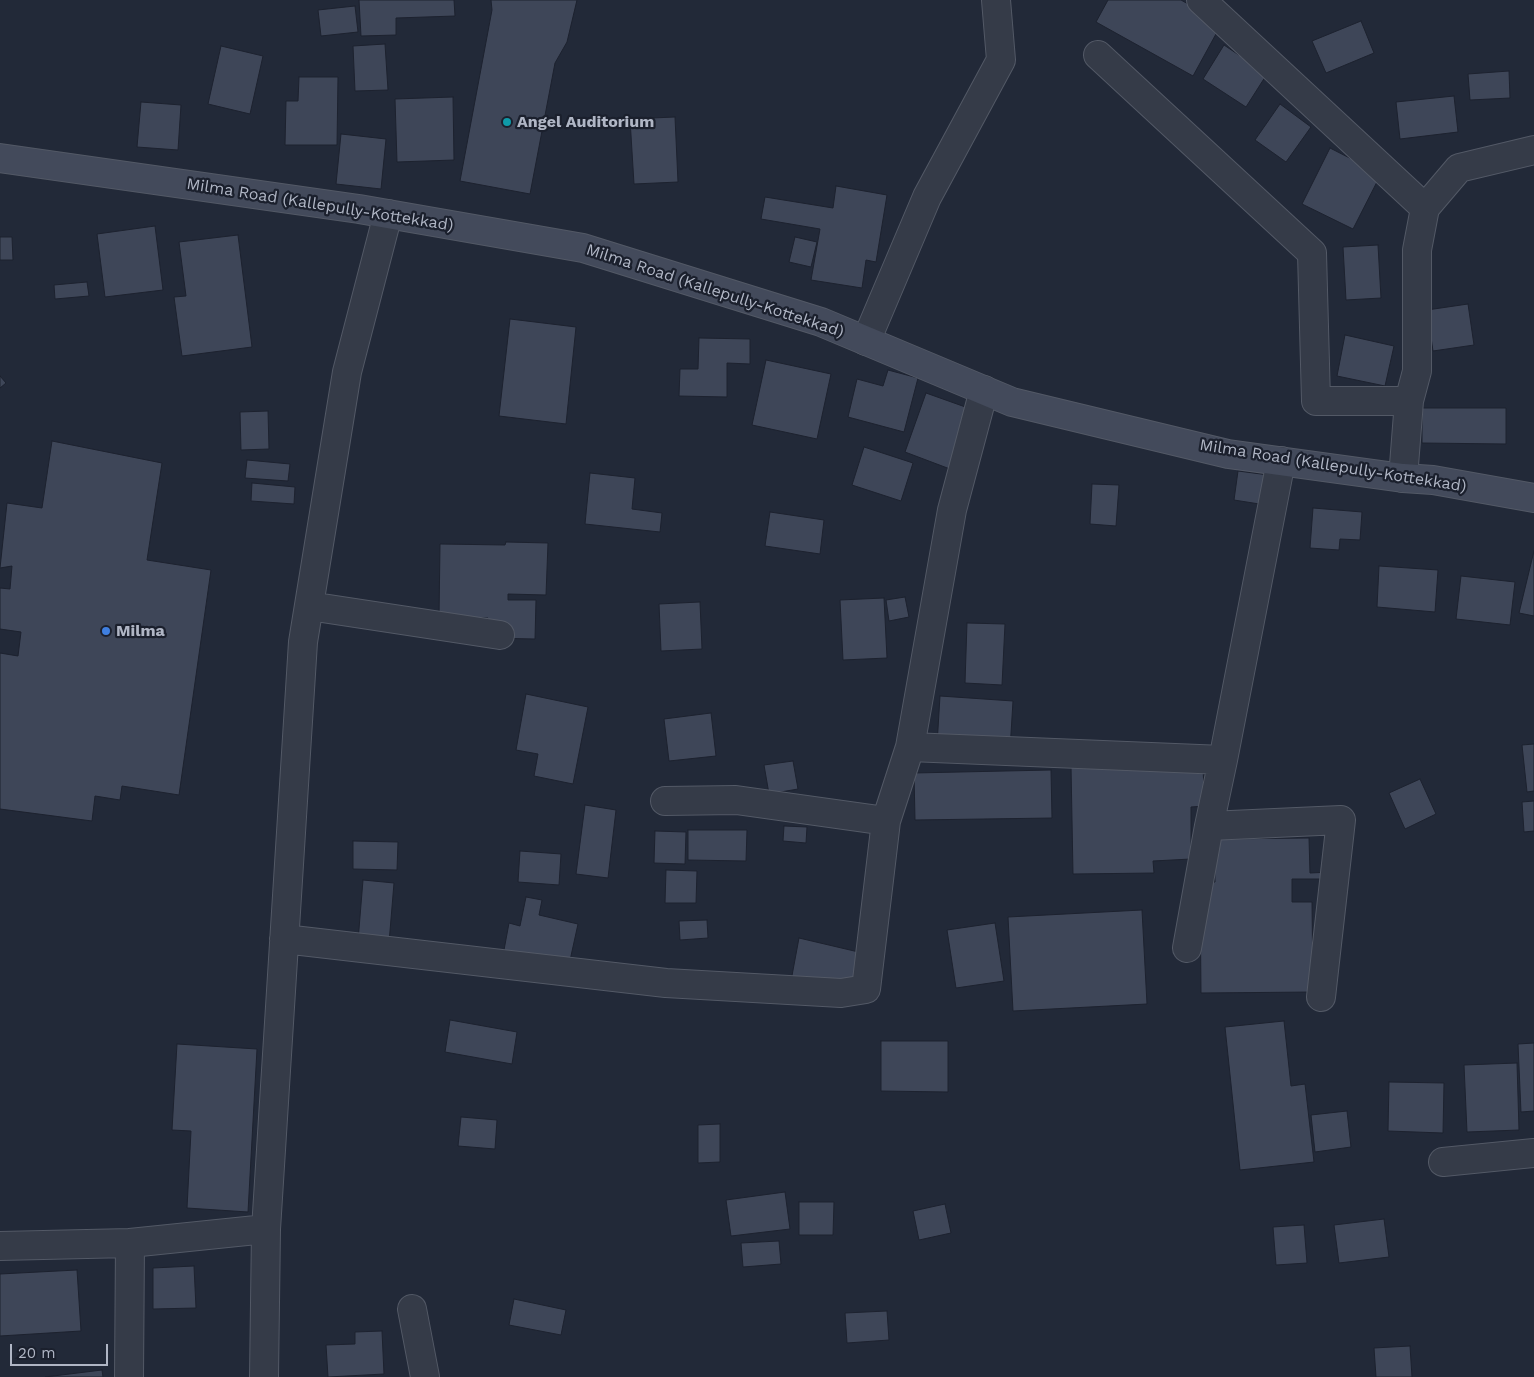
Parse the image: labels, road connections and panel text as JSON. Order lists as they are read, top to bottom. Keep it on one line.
{"streets":{"main road":["Milma Road (Kallepully-Kottekkad)"]},"places":["Angel Auditorium","Milma"],"scale_bar":"20 m"}
